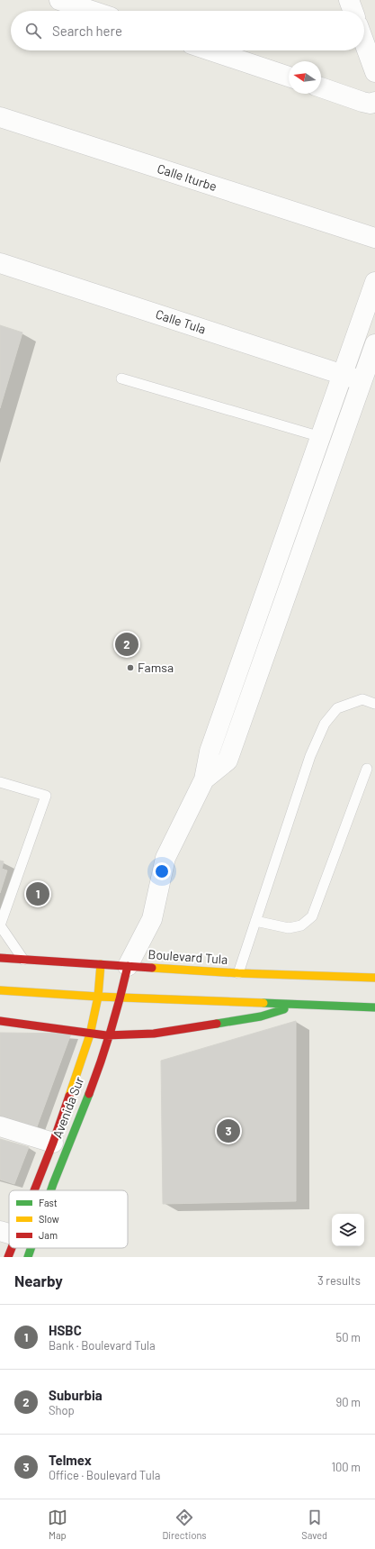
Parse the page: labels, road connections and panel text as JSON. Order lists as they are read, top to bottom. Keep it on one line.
{"streets":{"main road":["Boulevard Tula","Avenida Sur"],"street":["Calle Iturbe","Calle Tula"]},"crossings":[["Boulevard Tula","Avenida Sur"]],"places":["Famsa"],"legend":["Fast","Slow","Jam"],"north":"left","page":{"search":"Search here","pins":["2","1","3"],"heading":["Nearby","3 results"],"list":[{"mark":"1","name":"HSBC","note":"Bank · Boulevard Tula","value":"50 m"},{"mark":"2","name":"Suburbia","note":"Shop","value":"90 m"},{"mark":"3","name":"Telmex","note":"Office · Boulevard Tula","value":"100 m"}],"nav":["Map","Directions","Saved"]}}
